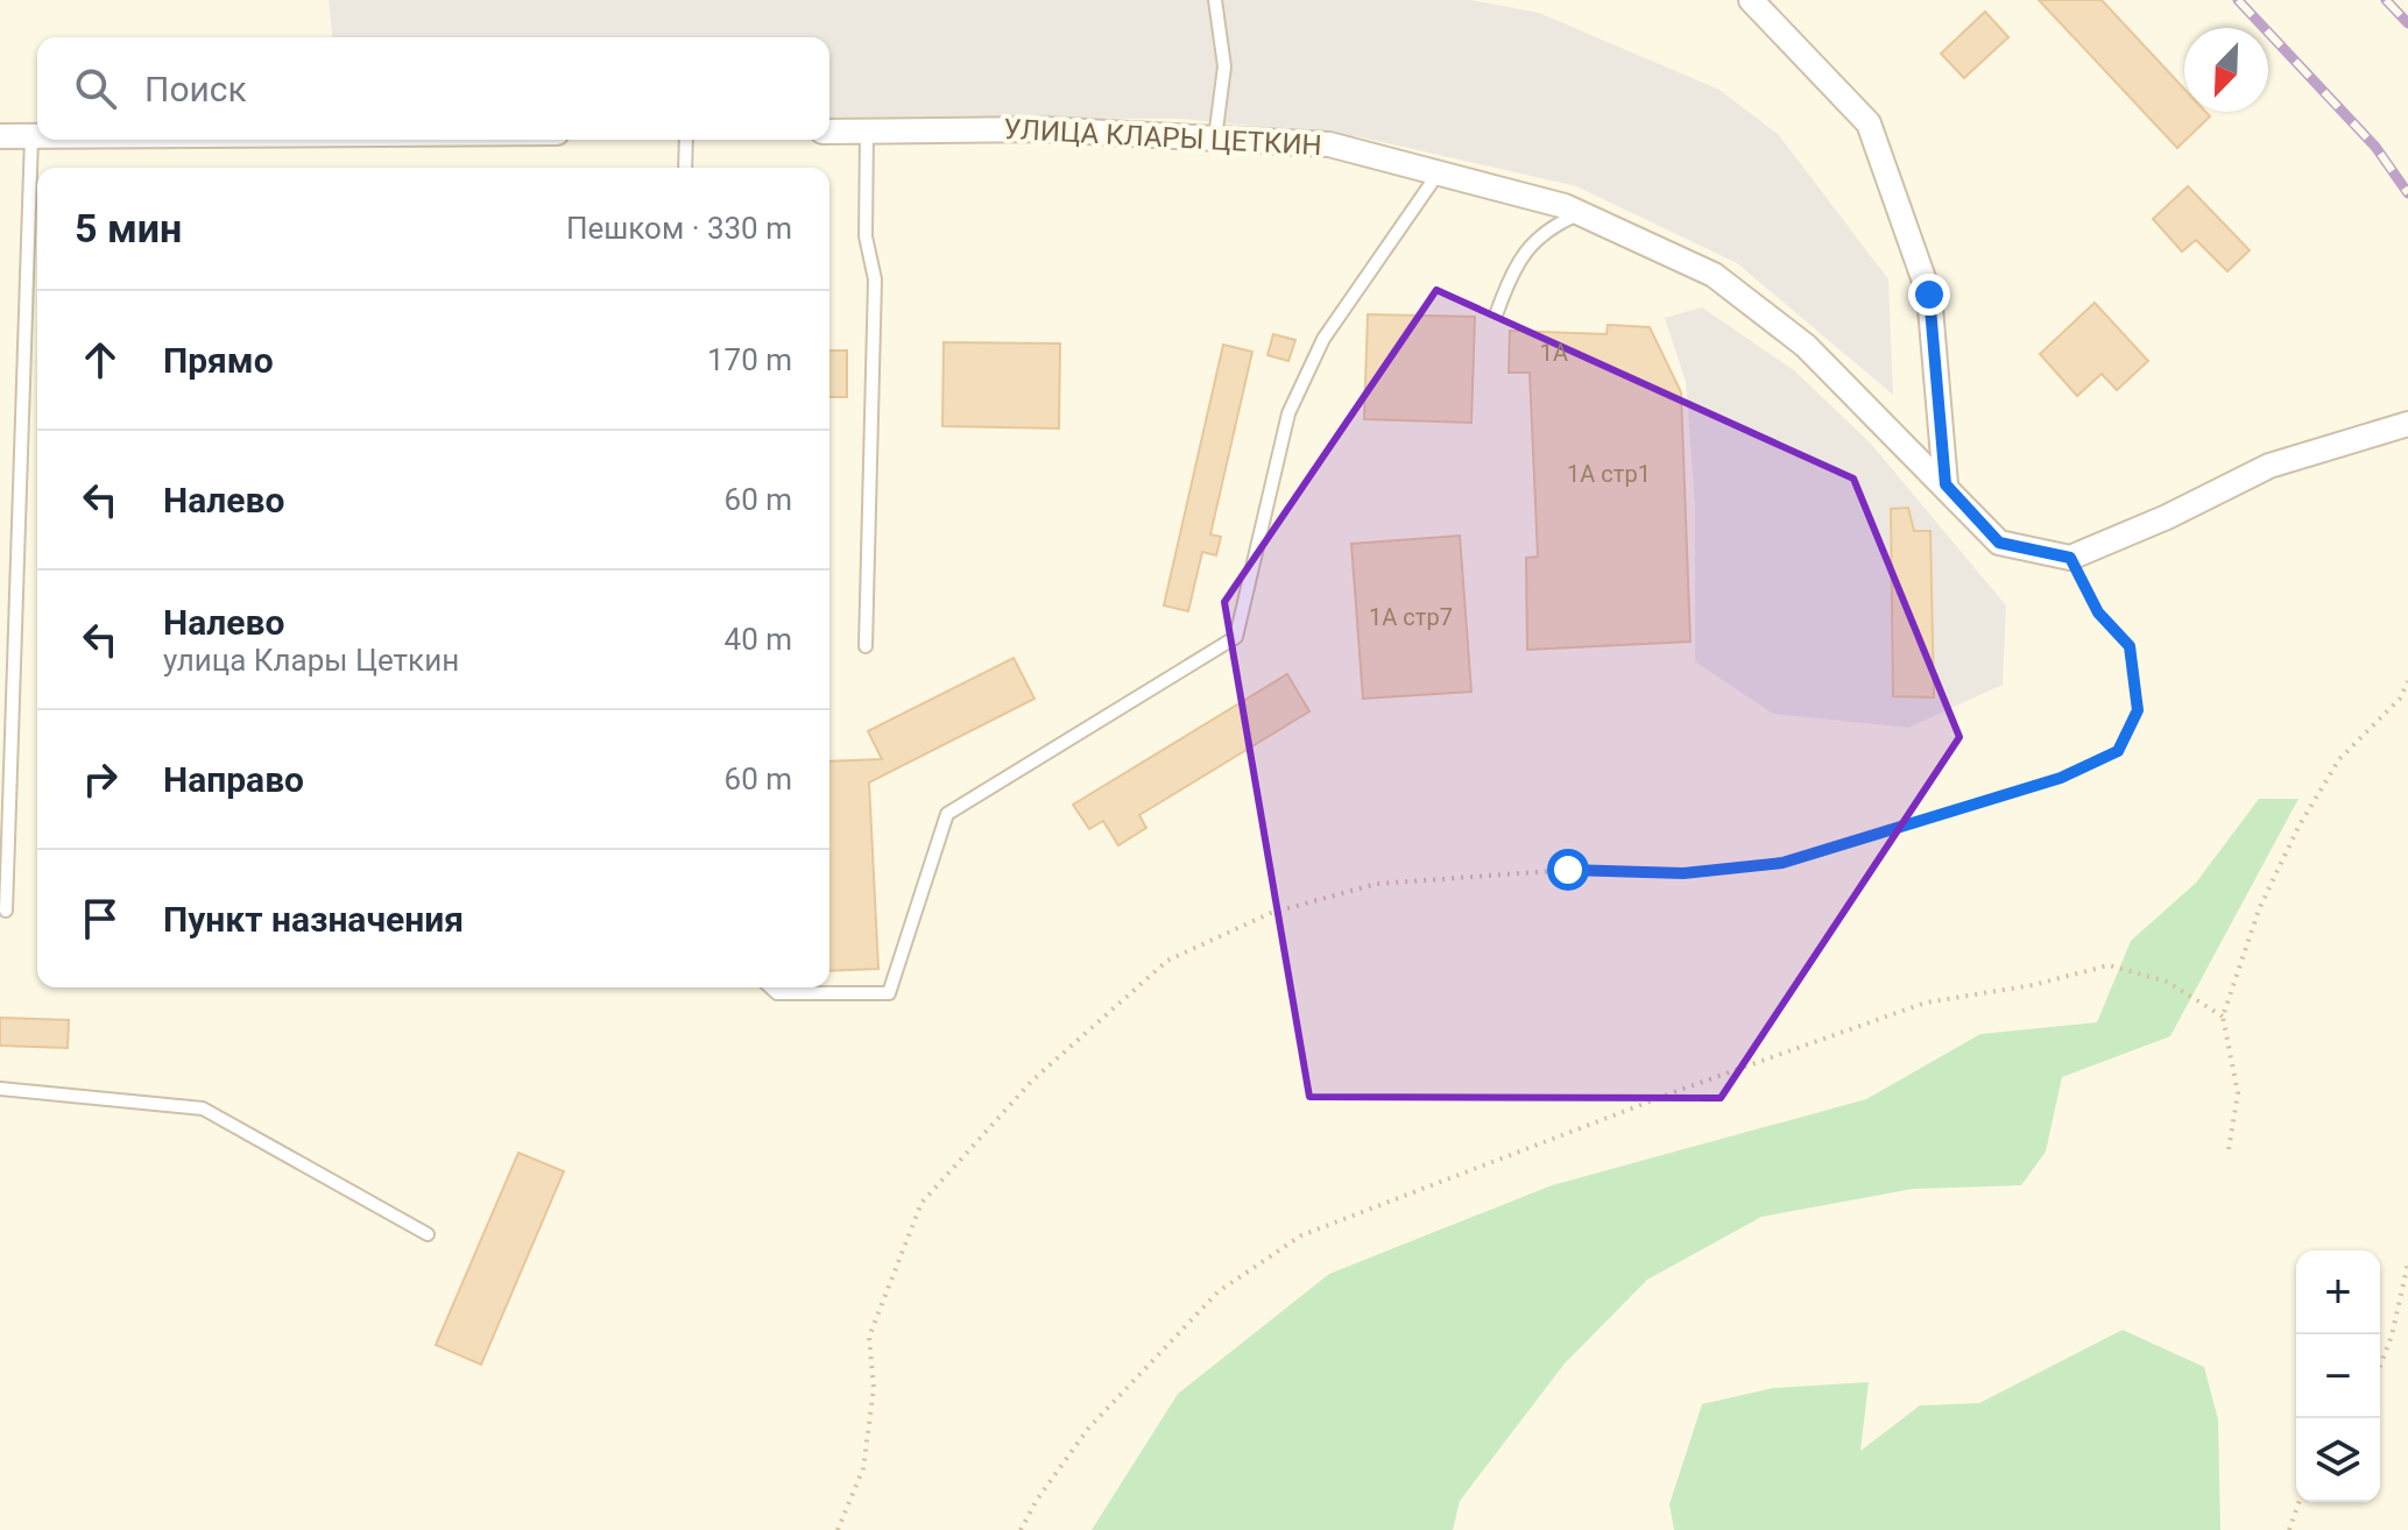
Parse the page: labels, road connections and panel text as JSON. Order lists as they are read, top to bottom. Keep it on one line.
{"streets":{"street":["УЛИЦА КЛАРЫ ЦЕТКИН"]},"house_numbers":["1А","1А стр1","1А стр7"],"north":"bottom left","page":{"search":"Поиск","heading":["5 мин","Пешком · 330 m"],"list":[["Прямо","170 m"],["Налево","60 m"],["Налево","улица Клары Цеткин","40 m"],["Направо","60 m"],"Пункт назначения"],"map_buttons":["+","−"]}}
